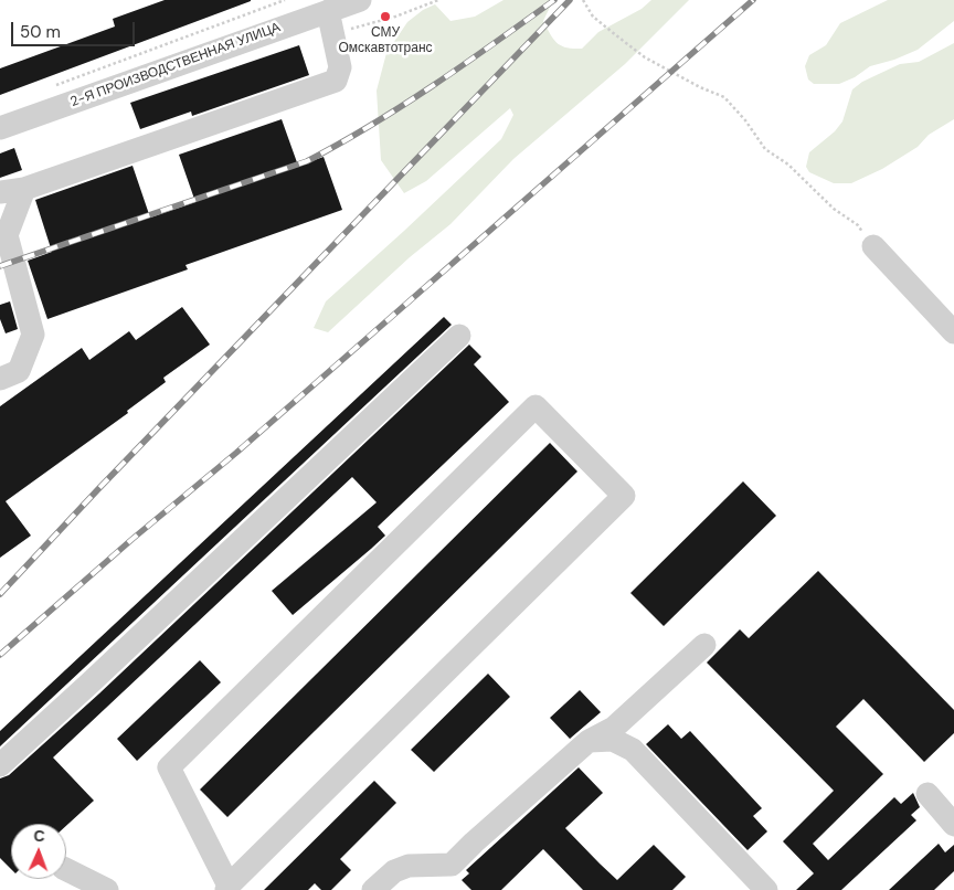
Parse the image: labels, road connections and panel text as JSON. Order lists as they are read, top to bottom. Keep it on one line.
{"streets":{"street":["2-Я ПРОИЗВОДСТВЕННАЯ УЛИЦА"]},"places":["СМУ Омскавтотранс"],"scale_bar":"50 m","north":"top"}
